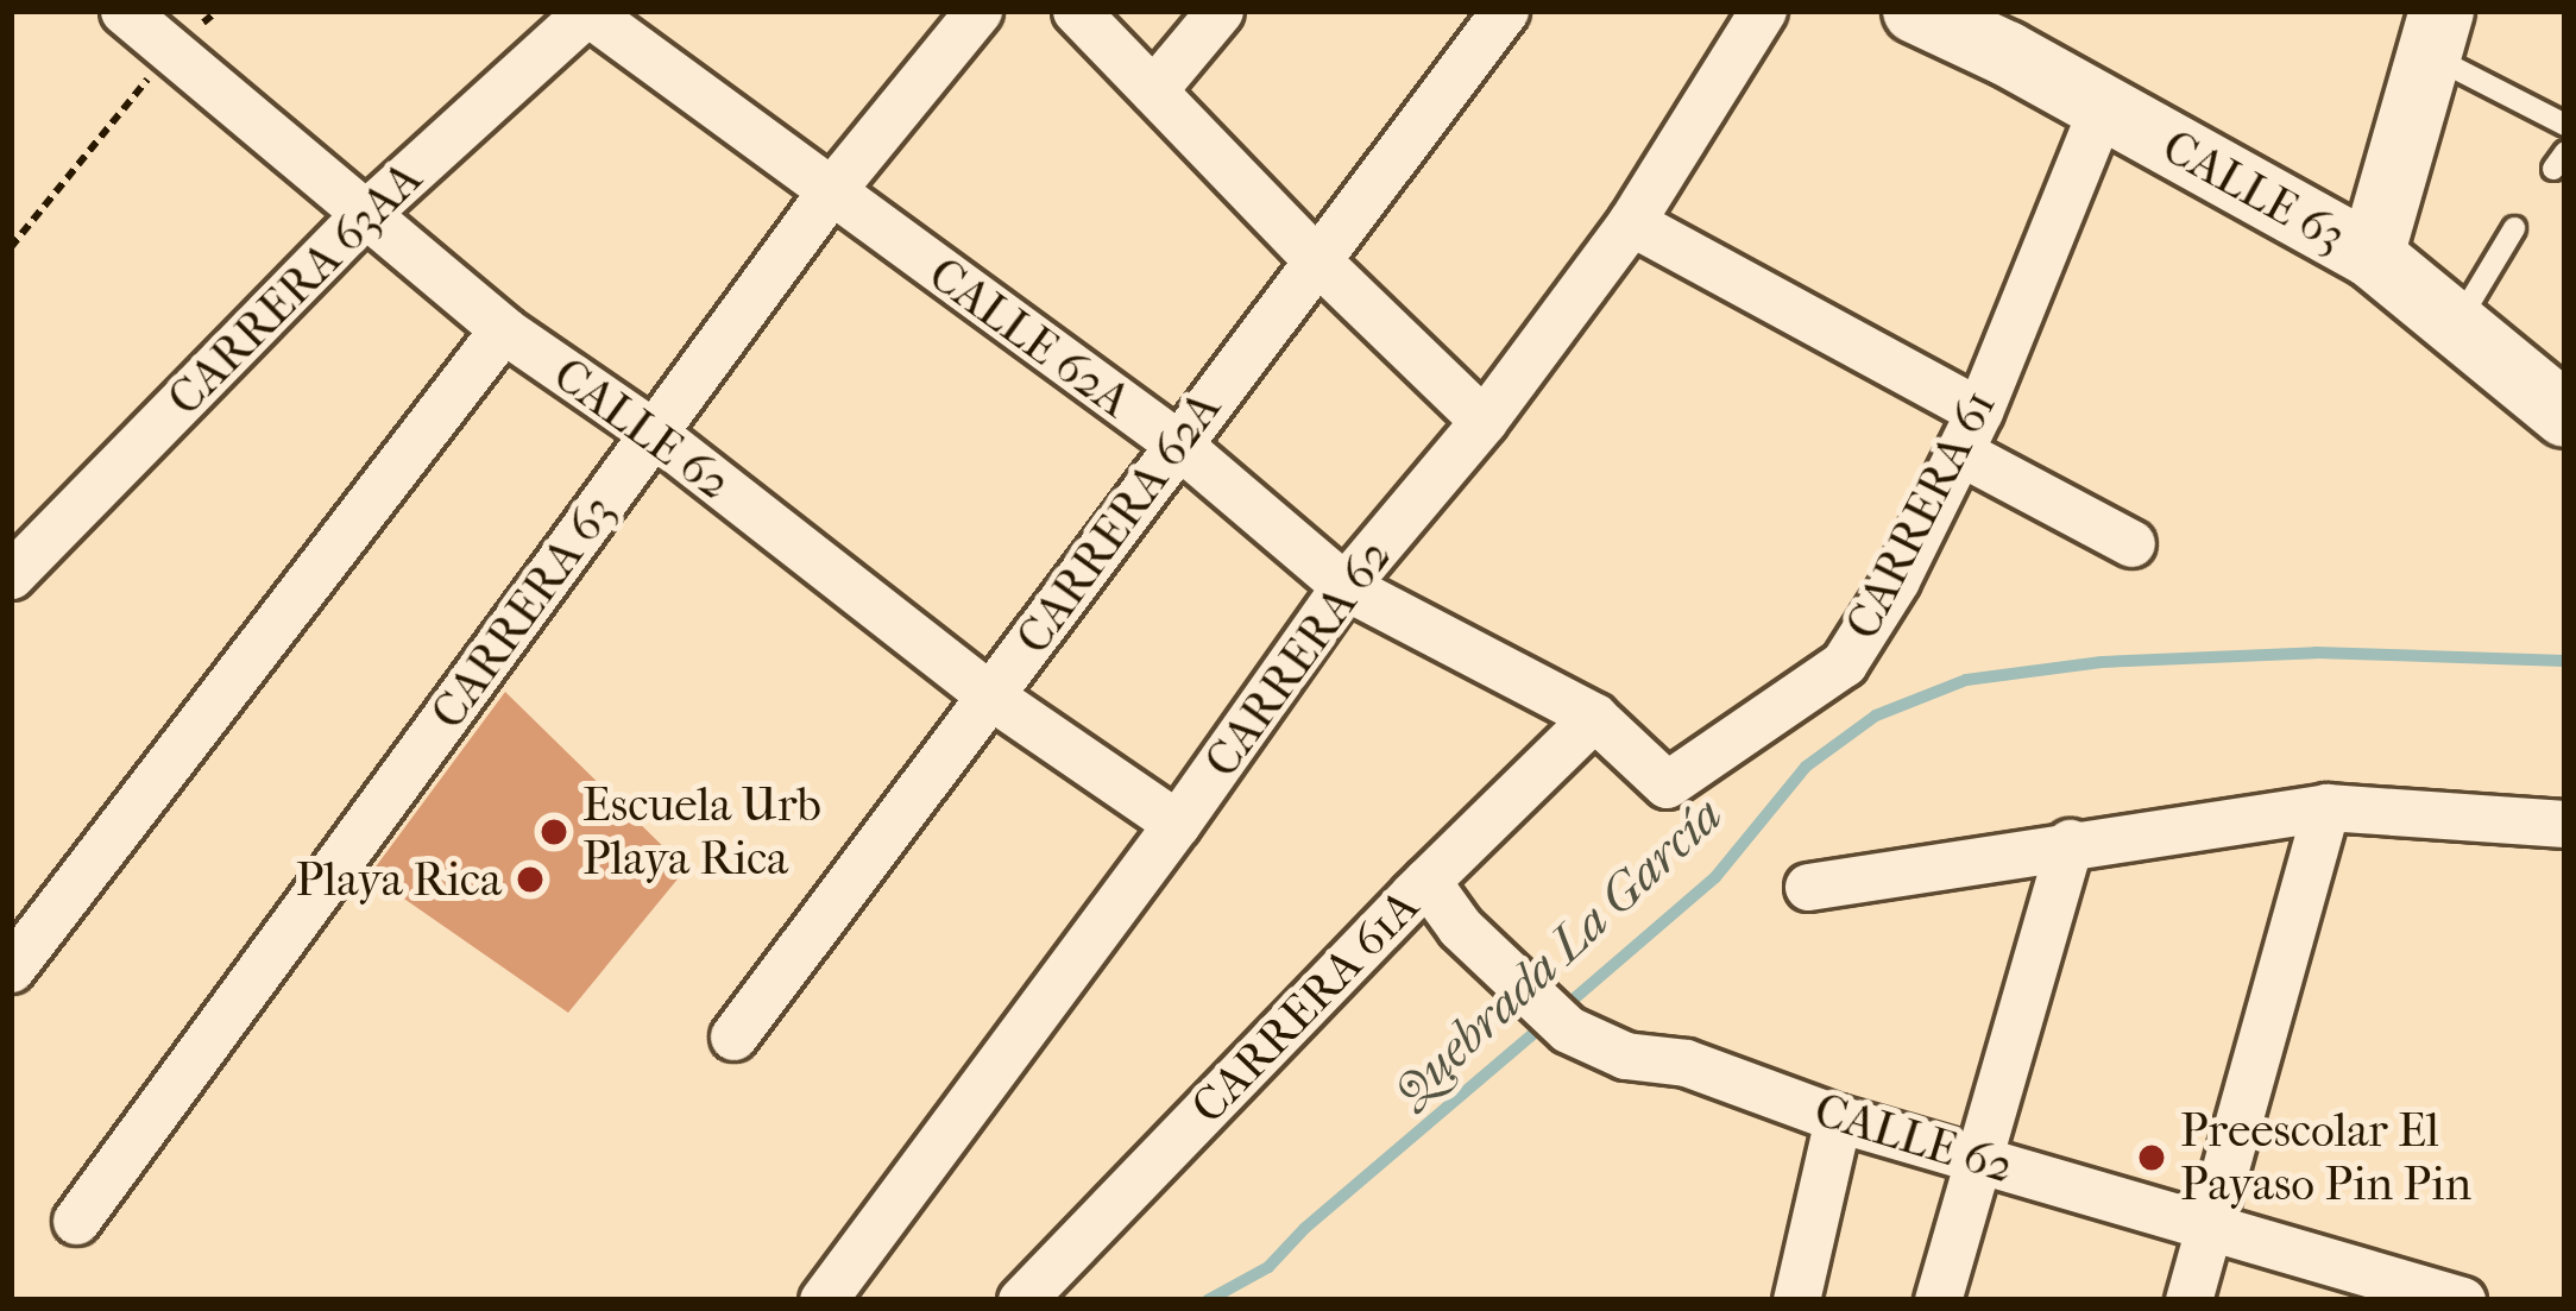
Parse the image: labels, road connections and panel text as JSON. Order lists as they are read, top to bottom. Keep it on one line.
{"streets":{"street":["CALLE 63","CARRERA 63AA","CALLE 62A","CALLE 62","CARRERA 61","CARRERA 62A","CARRERA 63","CARRERA 62","CARRERA 61A"]},"crossings":[["CALLE 63","CARRERA 61"],["CARRERA 63AA","CALLE 62A"],["CARRERA 63AA","CALLE 62"],["CALLE 62A","CARRERA 61"],["CALLE 62A","CARRERA 62A"],["CALLE 62A","CARRERA 63"],["CALLE 62A","CARRERA 62"],["CALLE 62A","CARRERA 61A"],["CALLE 62","CARRERA 62A"],["CALLE 62","CARRERA 63"],["CALLE 62","CARRERA 62"],["CALLE 62","CARRERA 61A"],["CARRERA 61","CARRERA 61A"]],"water":["Quebrada La García"],"places":["Escuela Urb Playa Rica","Playa Rica","Preescolar El Payaso Pin Pin"]}
